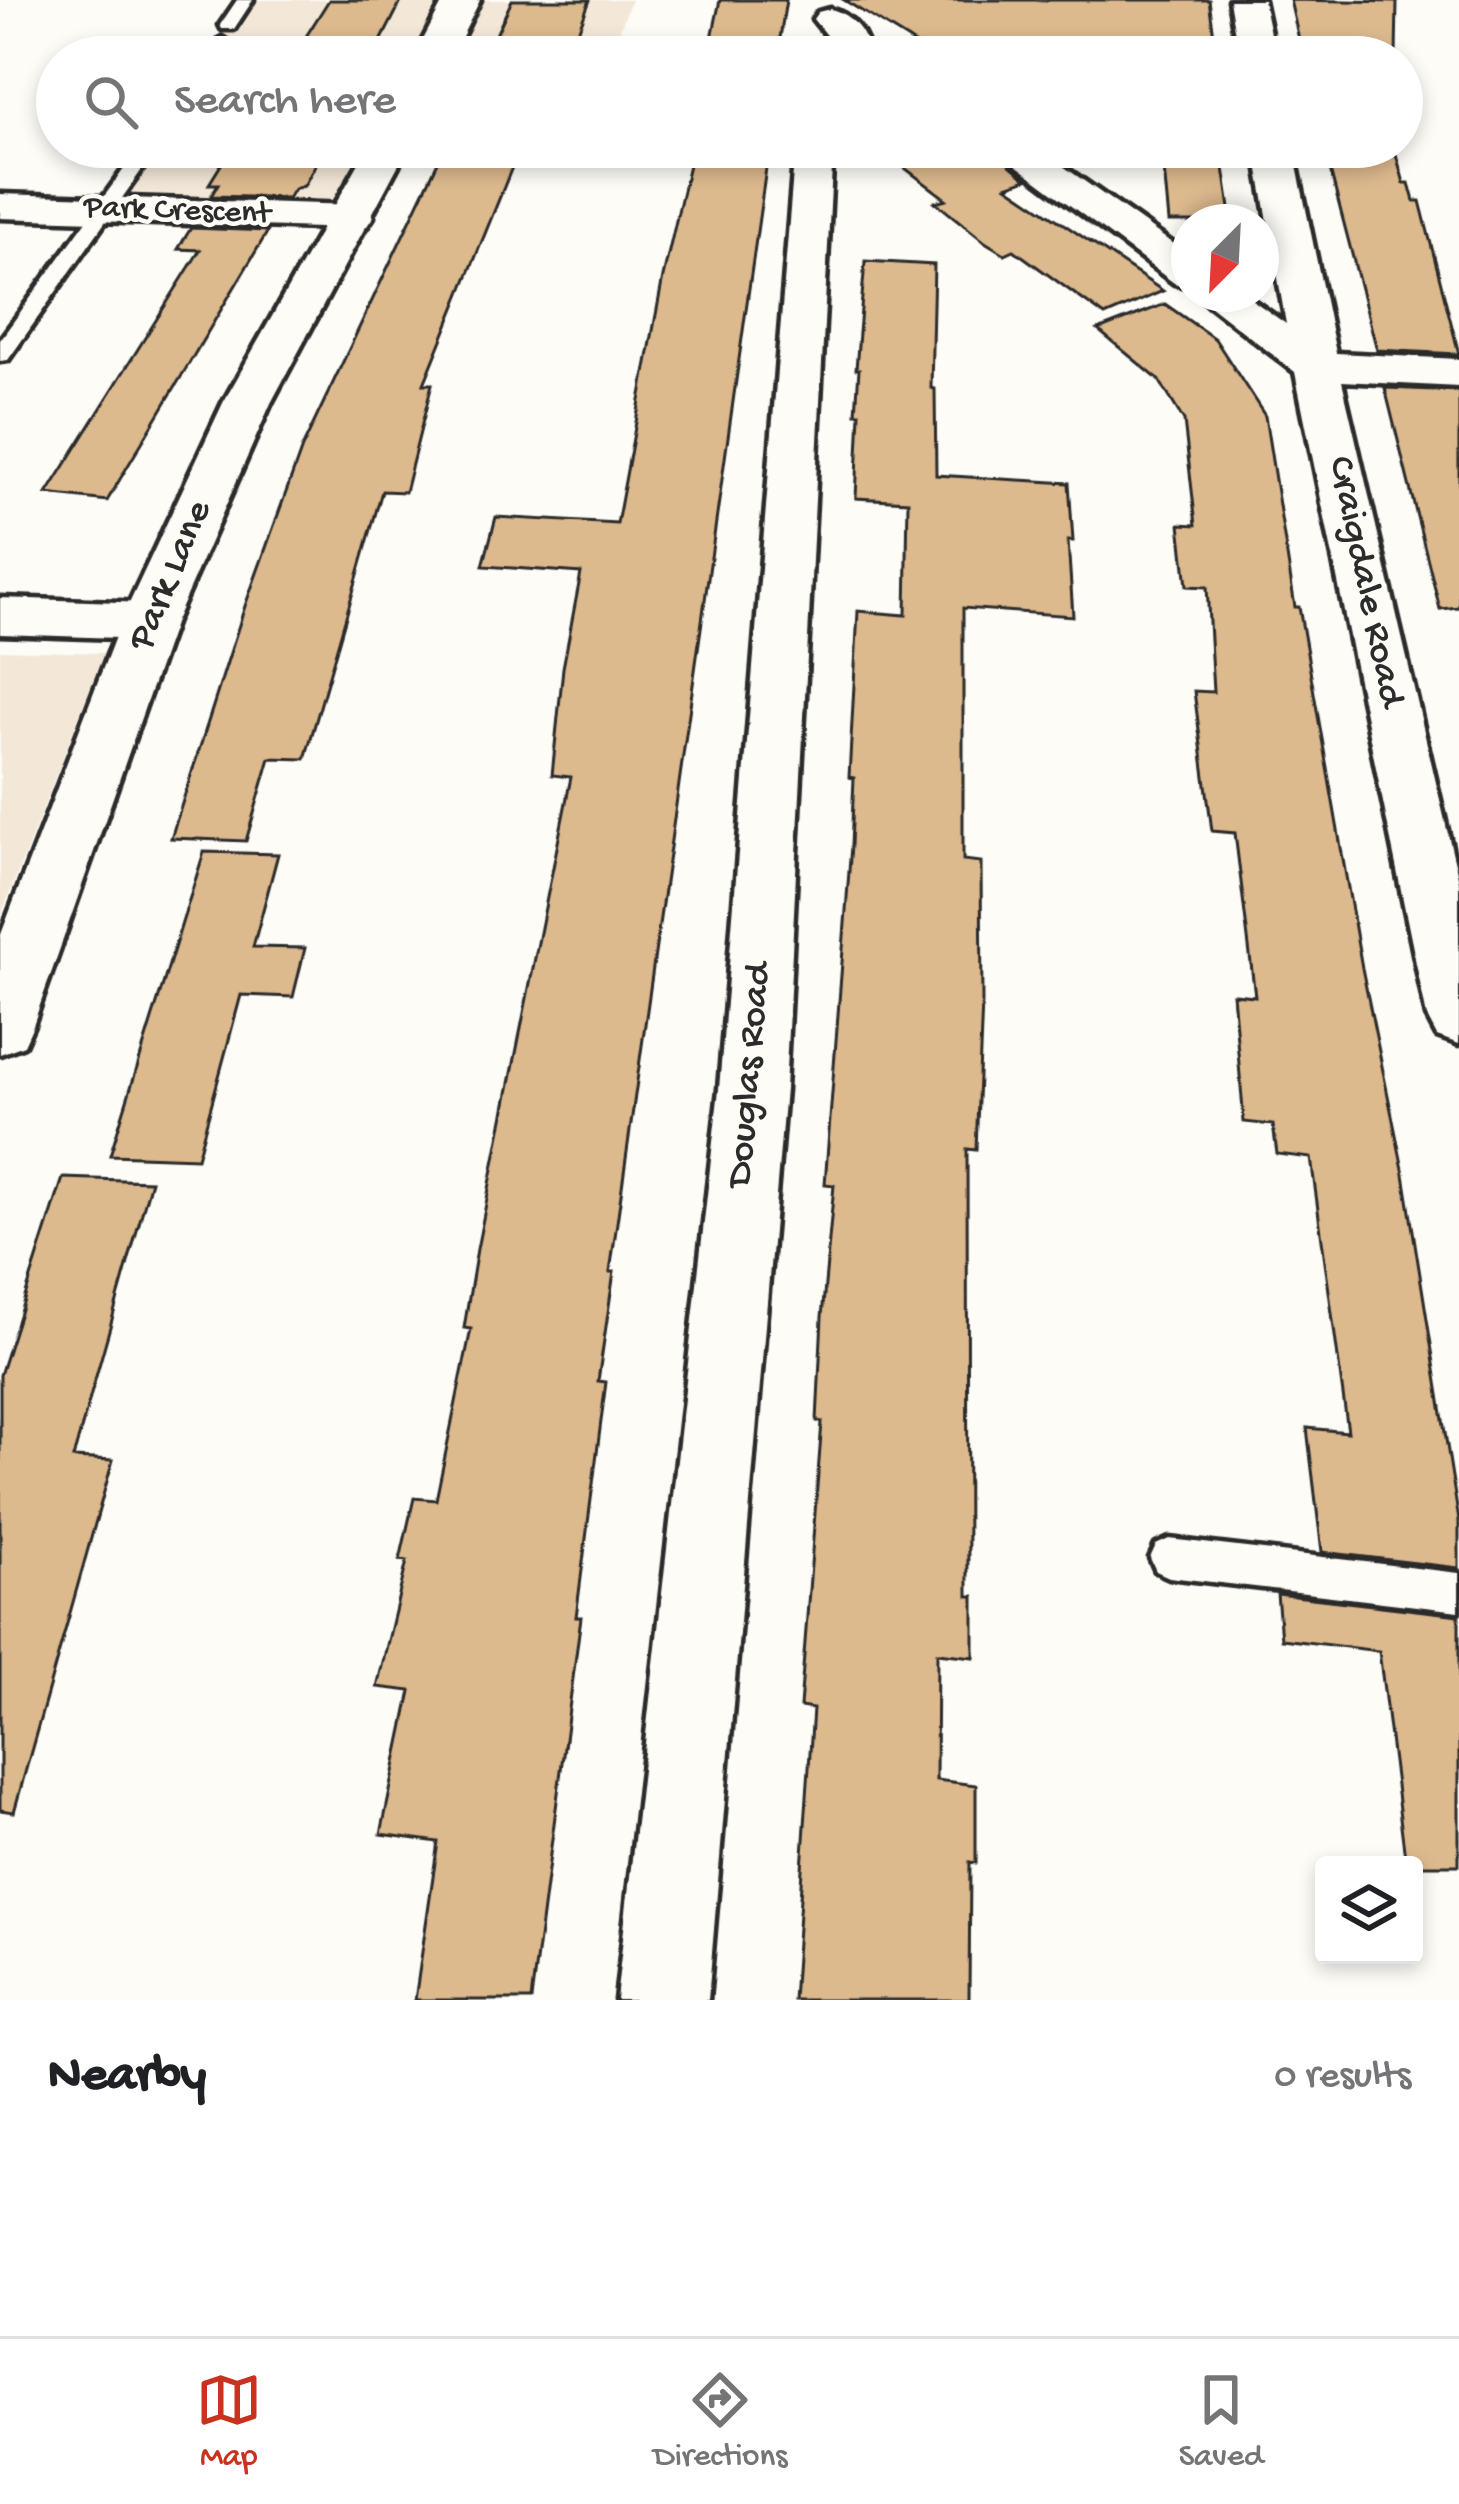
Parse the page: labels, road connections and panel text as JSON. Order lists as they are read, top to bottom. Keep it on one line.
{"streets":{"street":["Park Crescent","Park Lane","Craigdale Road","Douglas Road"]},"crossings":[["Park Crescent","Park Lane"]],"north":"bottom left","page":{"search":"Search here","heading":["Nearby","0 results"],"nav":["Map","Directions","Saved"]}}
